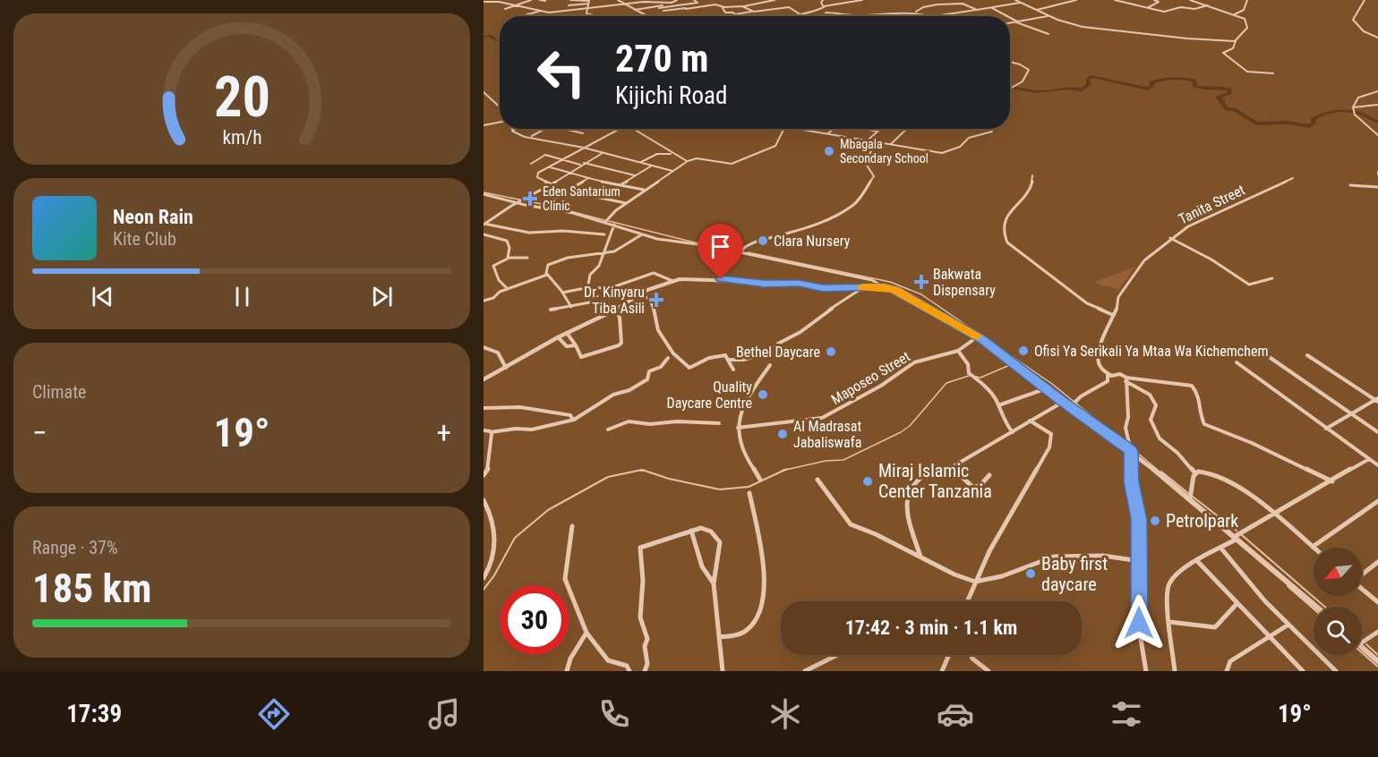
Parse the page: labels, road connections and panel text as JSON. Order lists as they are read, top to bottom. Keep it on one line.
{"streets":{"street":["Tanita Street","Maposeo Street"]},"places":{"other":["Mbagala Secondary School","Clara Nursery","Ofisi Ya Serikali Ya Mtaa Wa Kichemchem","Bethel Daycare","Quality Daycare Centre","Al Madrasat Jabaliswafa","Miraj Islamic Center Tanzania","Petrolpark","Baby first daycare"],"health":["Eden Santarium Clinic","Bakwata Dispensary","Dr. Kinyaru Tiba Asili"]},"north":"bottom left","page":{"turn":["270 m","Kijichi Road"],"song":["Neon Rain","Kite Club"],"tile":["Climate",["Range · 37%","185 km"]],"heat":["−","19°","+"],"limit":"30","trip":"17:42 · 3 min · 1.1 km","tabs":["17:39","19°"],"gauge":["20","km/h"]}}
